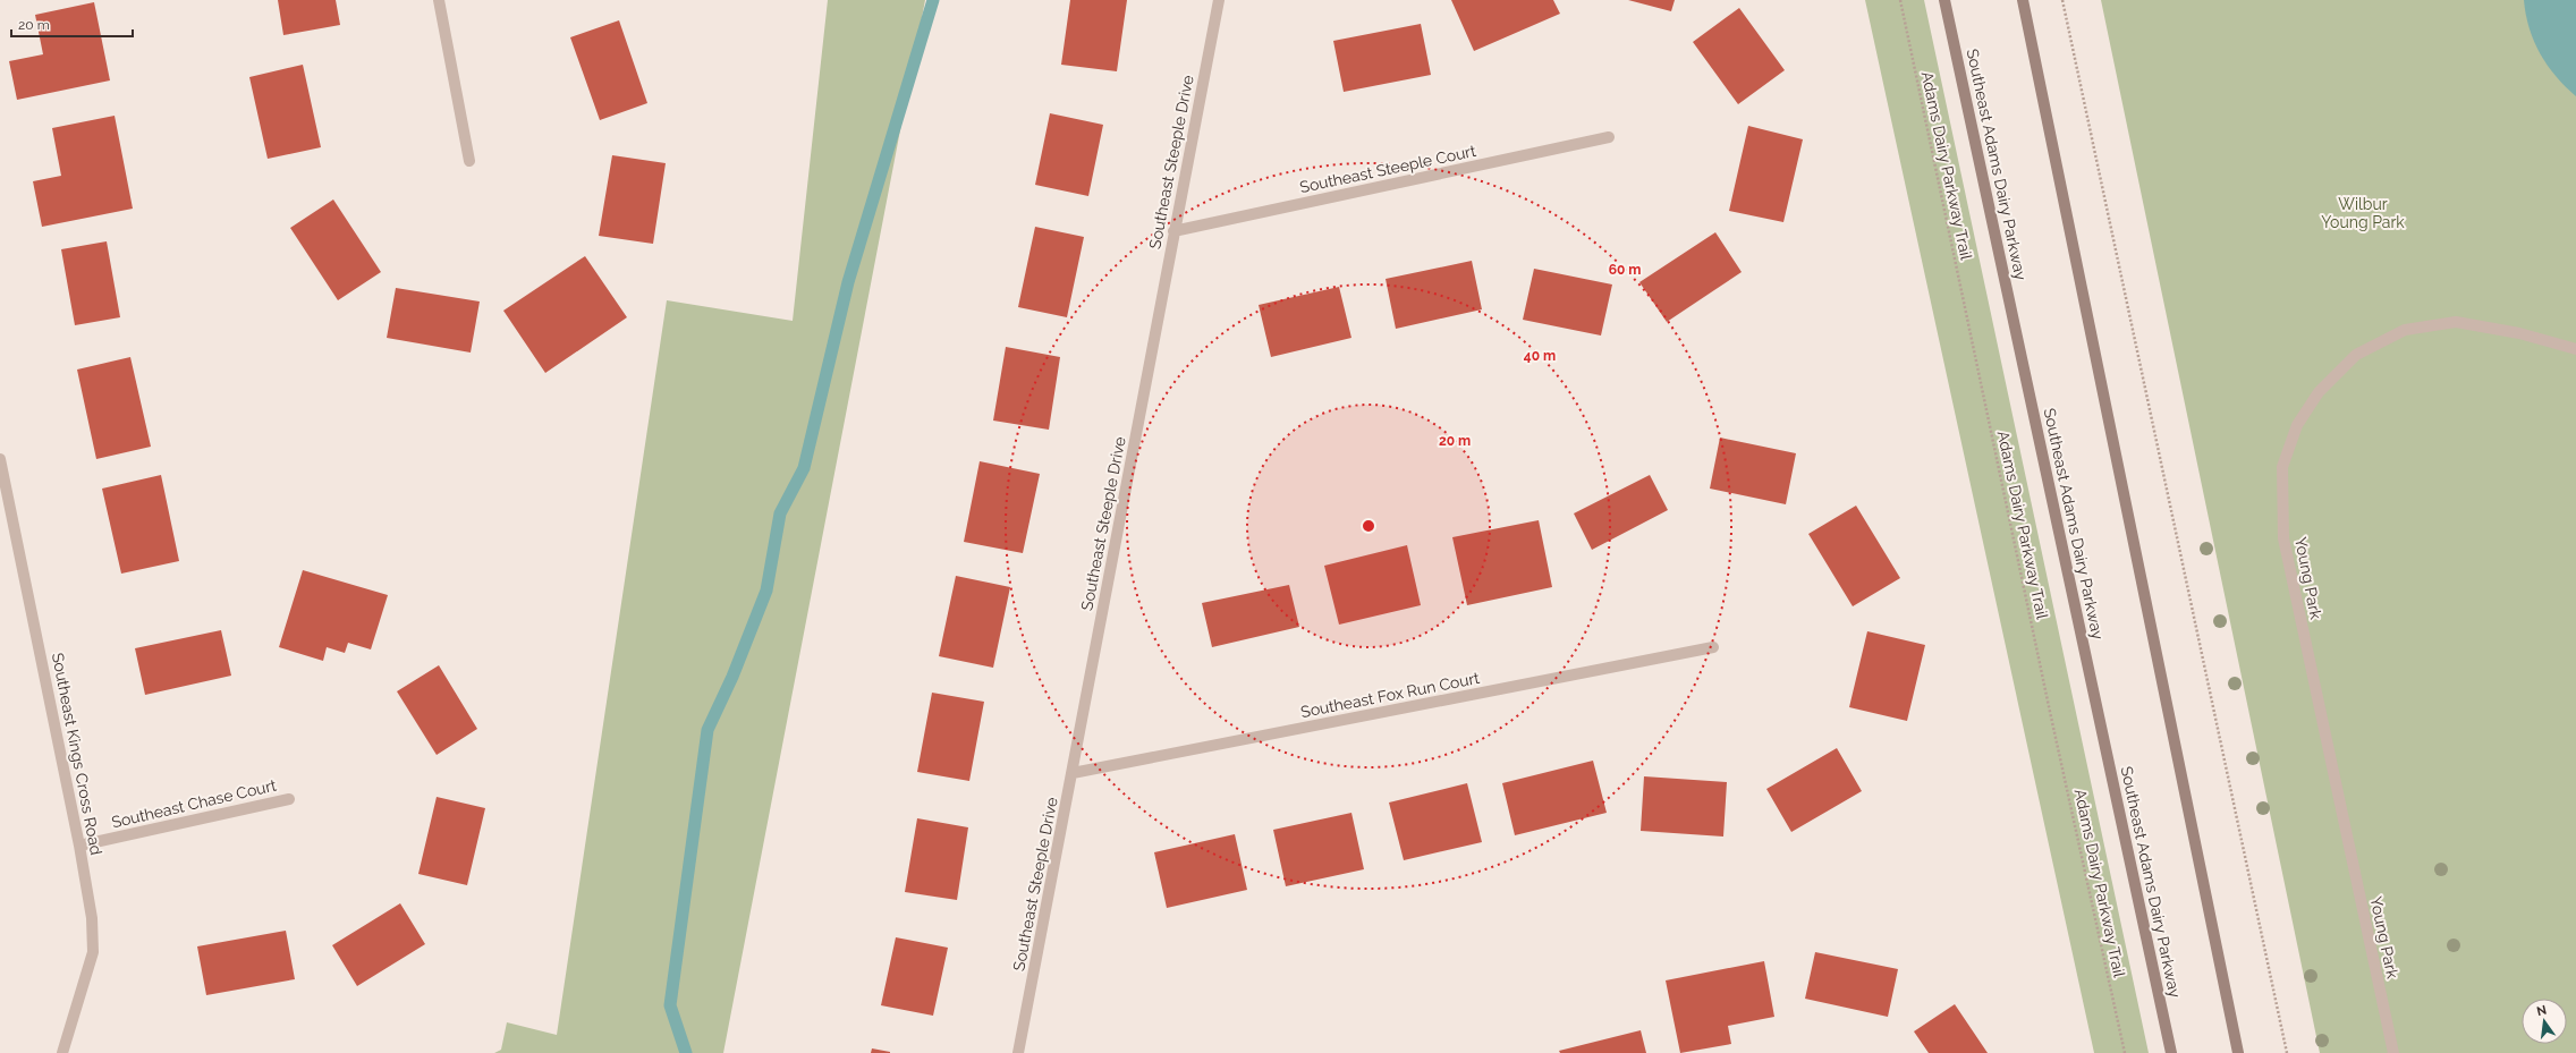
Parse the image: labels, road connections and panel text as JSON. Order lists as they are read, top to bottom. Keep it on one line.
{"streets":{"main road":["Southeast Adams Dairy Parkway"],"street":["Southeast Steeple Drive","Southeast Steeple Court","Young Park","Southeast Fox Run Court","Southeast Kings Cross Road","Southeast Chase Court"],"path":["Adams Dairy Parkway Trail"]},"crossings":[["Southeast Steeple Drive","Southeast Steeple Court"],["Southeast Steeple Drive","Southeast Fox Run Court"],["Southeast Kings Cross Road","Southeast Chase Court"]],"parks":["Wilbur Young Park"],"scale_bar":"20 m","north":"top","rings":["60 m","40 m","20 m"]}
